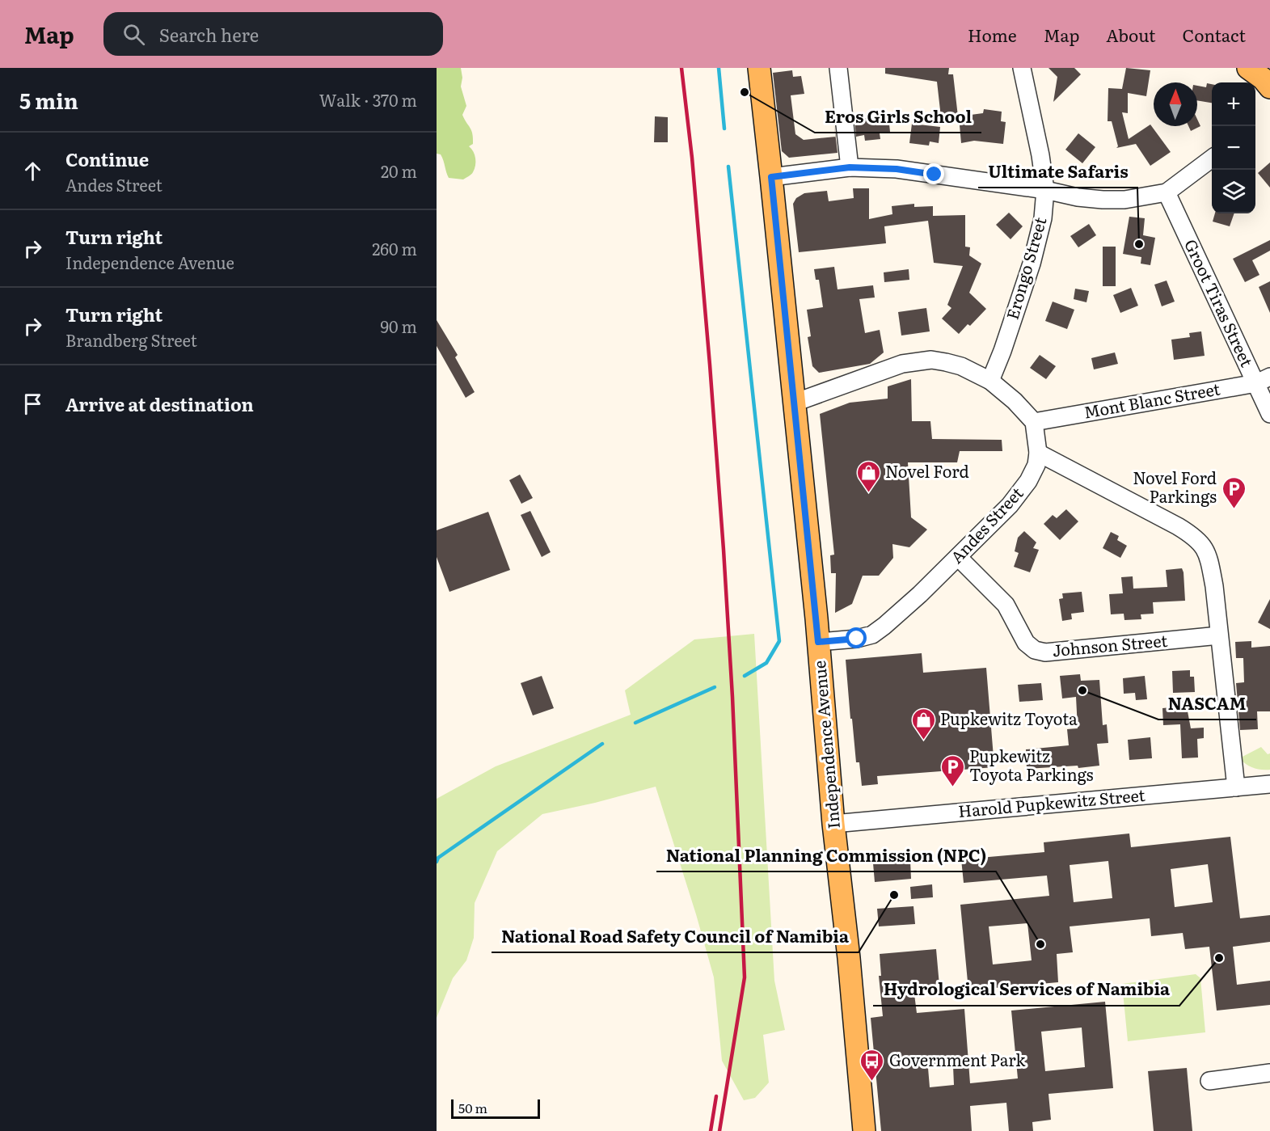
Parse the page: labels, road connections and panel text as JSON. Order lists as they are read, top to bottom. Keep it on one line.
{"streets":{"main road":["Independence Avenue"],"street":["Erongo Street","Groot Tiras Street","Mont Blanc Street","Andes Street","Johnson Street","Harold Pupkewitz Street"]},"crossings":[["Groot Tiras Street","Mont Blanc Street"],["Mont Blanc Street","Andes Street"],["Andes Street","Johnson Street"],["Andes Street","Independence Avenue"],["Independence Avenue","Harold Pupkewitz Street"]],"places":{"other":["Eros Girls School","Ultimate Safaris","NASCAM","National Road Safety Council of Namibia","National Planning Commission (NPC)","Hydrological Services of Namibia"],"shop":["Novel Ford","Pupkewitz Toyota"],"parking":["Novel Ford Parkings","Pupkewitz Toyota Parkings"],"bus stop":["Government Park"]},"scale_bar":"50 m","north":"top","page":{"header":"Map","search":"Search here","nav":["Home","Map","About","Contact"],"heading":["5 min","Walk · 370 m"],"map_buttons":["+","−"],"list":[["Continue","Andes Street","20 m"],["Turn right","Independence Avenue","260 m"],["Turn right","Brandberg Street","90 m"],"Arrive at destination"],"scale":"50 m"}}
